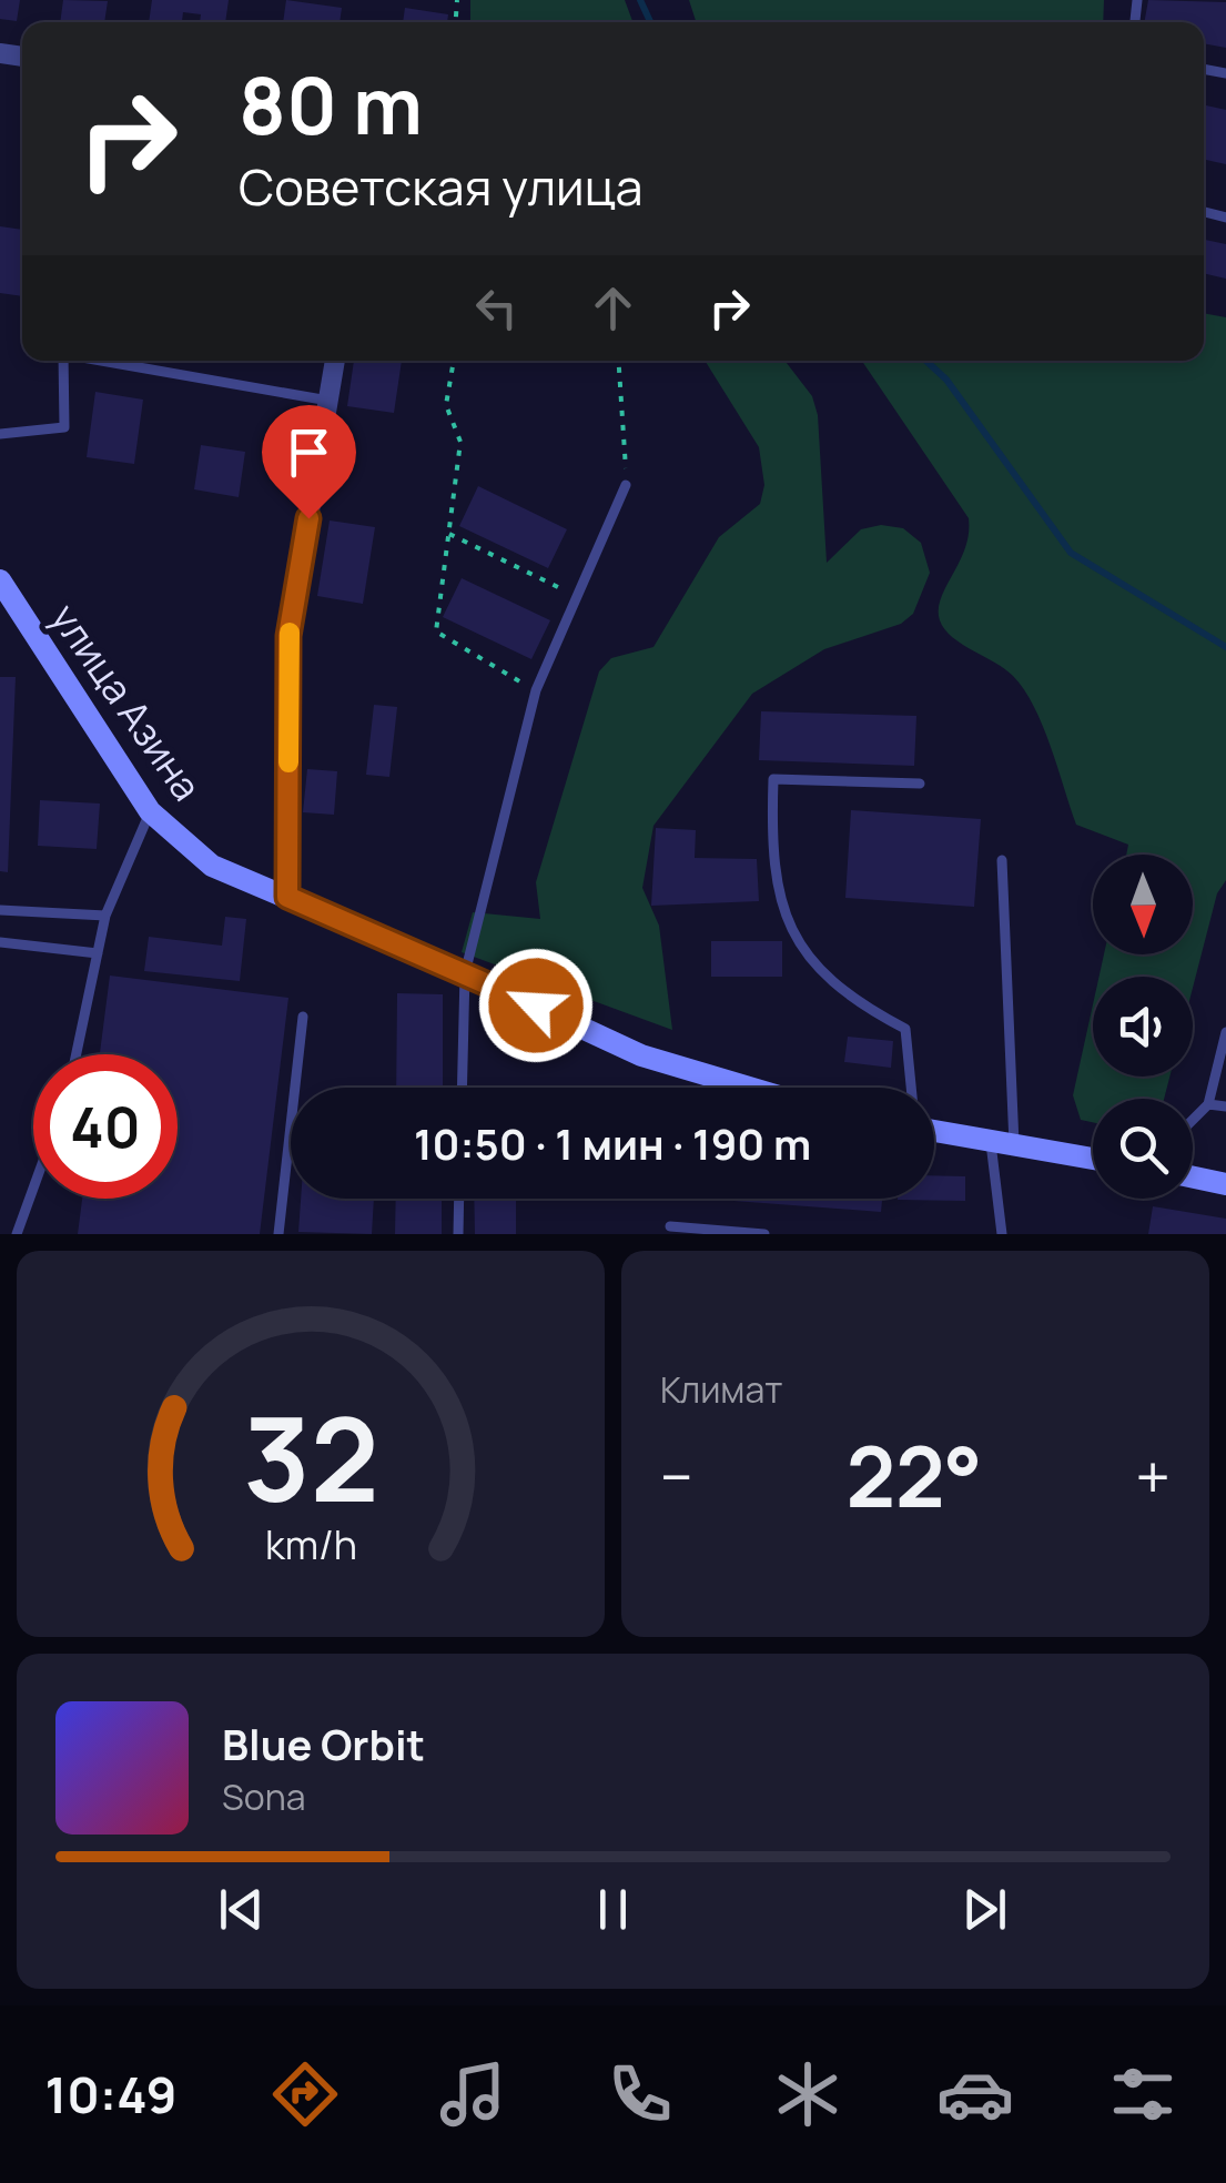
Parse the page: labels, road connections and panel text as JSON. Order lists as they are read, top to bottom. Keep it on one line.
{"streets":{"street":["улица Азина"]},"north":"bottom","page":{"turn":["80 m","Советская улица"],"limit":"40","trip":"10:50 · 1 мин · 190 m","tile":"Климат","heat":["−","22°","+"],"song":["Blue Orbit","Sona"],"tabs":"10:49","gauge":["32","km/h"]}}
